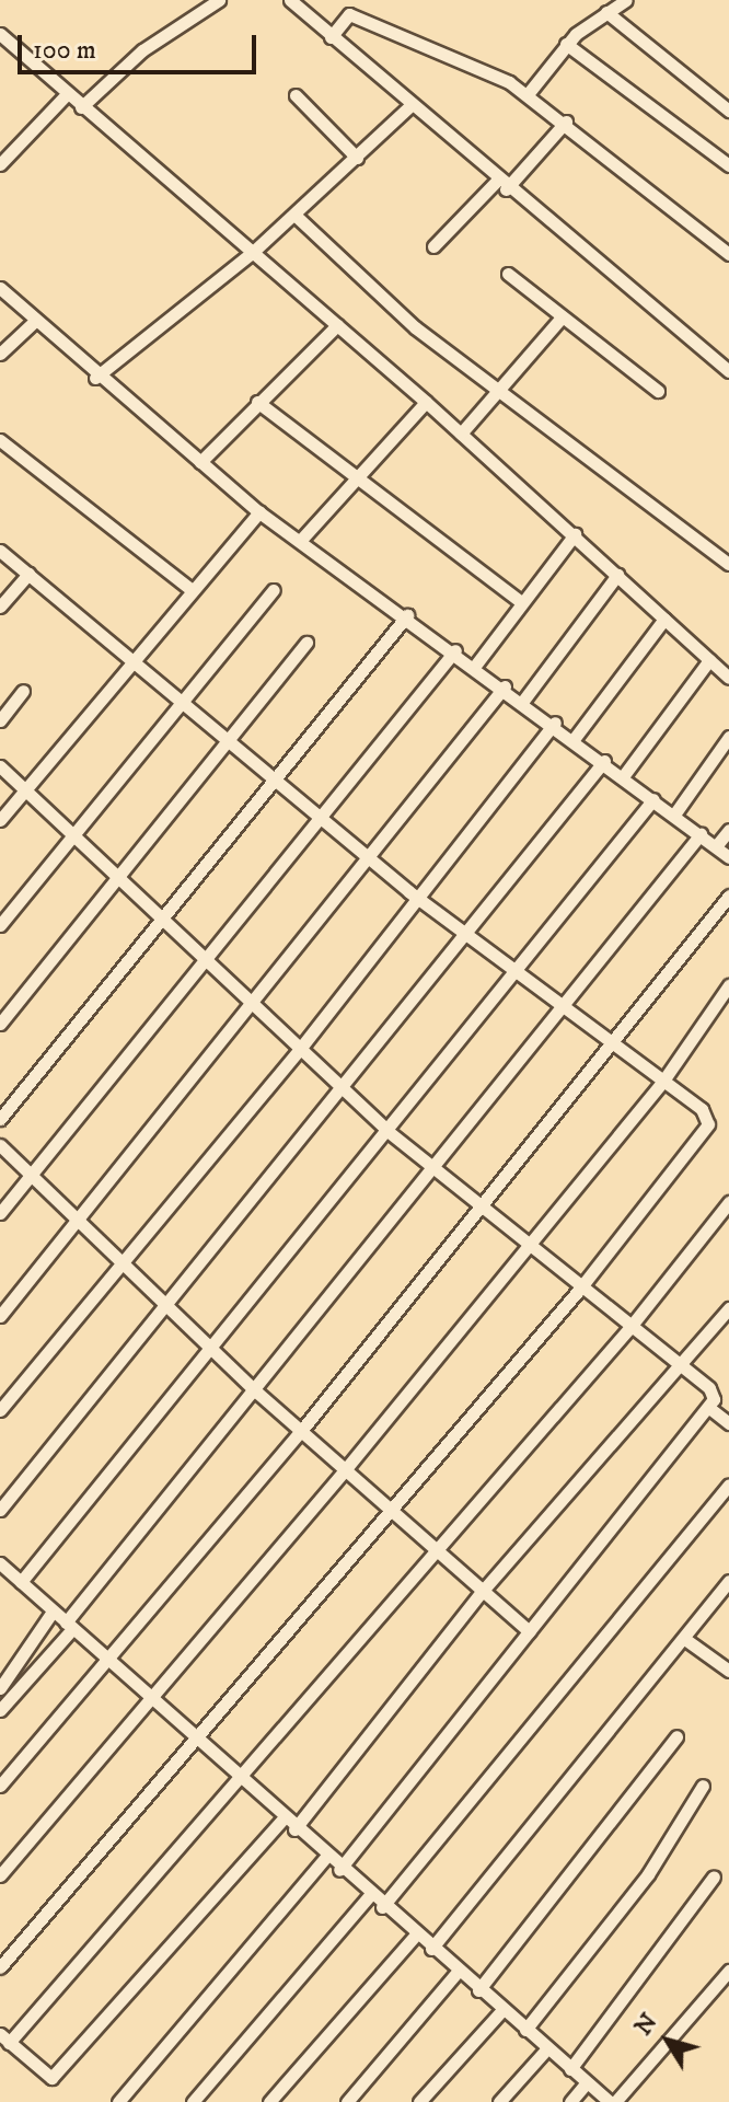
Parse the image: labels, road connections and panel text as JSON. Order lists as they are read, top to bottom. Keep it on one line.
{"scale_bar":"100 m","north":"top left"}
